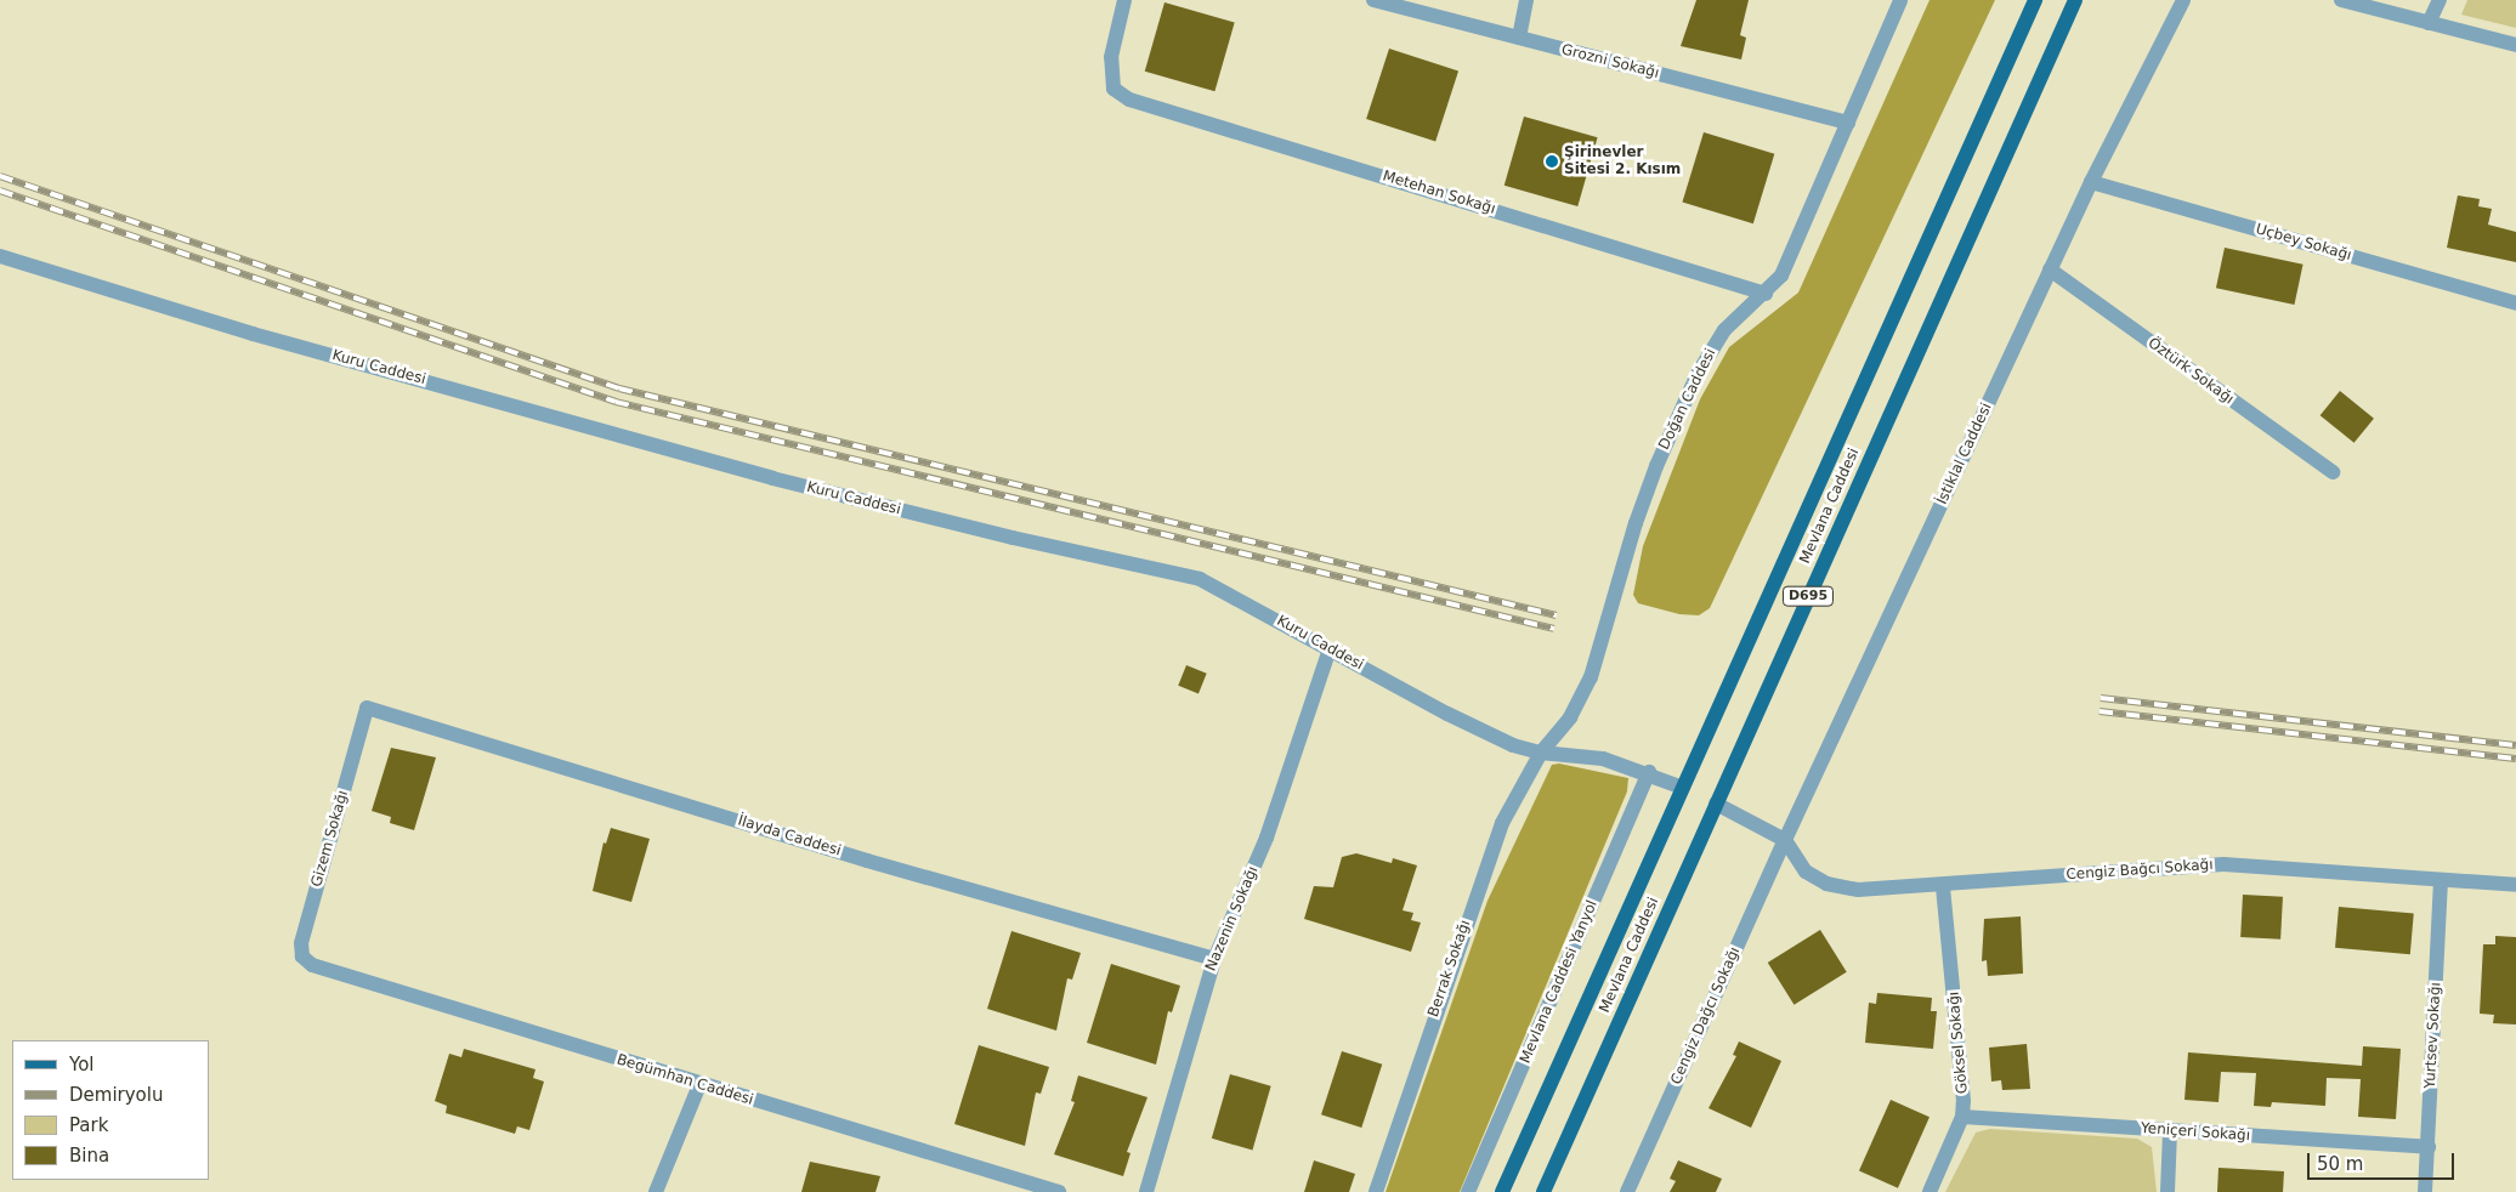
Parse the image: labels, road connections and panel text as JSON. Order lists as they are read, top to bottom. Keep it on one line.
{"streets":{"main road":["Mevlana Caddesi","D695"],"street":["Grozni Sokağı","Metehan Sokağı","Uçbey Sokağı","Kuru Caddesi","Öztürk Sokağı","Doğan Caddesi","İstiklal Caddesi","İlayda Caddesi","Gizem Sokağı","Cengiz Bağcı Sokağı","Nazenin Sokağı","Berrak Sokağı","Mevlana Caddesi Yanyol","Cengiz Dağcı Sokağı","Yurtsev Sokağı","Göksel Sokağı","Begümhan Caddesi","Yeniçeri Sokağı"]},"crossings":[["Grozni Sokağı","Doğan Caddesi"],["Metehan Sokağı","Doğan Caddesi"],["Uçbey Sokağı","İstiklal Caddesi"],["Kuru Caddesi","Doğan Caddesi"],["Kuru Caddesi","Mevlana Caddesi"],["Kuru Caddesi","Nazenin Sokağı"],["Kuru Caddesi","Berrak Sokağı"],["Kuru Caddesi","Mevlana Caddesi Yanyol"],["Öztürk Sokağı","İstiklal Caddesi"],["Doğan Caddesi","Berrak Sokağı"],["İstiklal Caddesi","Cengiz Bağcı Sokağı"],["İstiklal Caddesi","Cengiz Dağcı Sokağı"],["İlayda Caddesi","Gizem Sokağı"],["İlayda Caddesi","Nazenin Sokağı"],["Gizem Sokağı","Begümhan Caddesi"],["Cengiz Bağcı Sokağı","Cengiz Dağcı Sokağı"],["Cengiz Bağcı Sokağı","Yurtsev Sokağı"],["Cengiz Bağcı Sokağı","Göksel Sokağı"],["Yurtsev Sokağı","Yeniçeri Sokağı"],["Göksel Sokağı","Yeniçeri Sokağı"]],"places":["Şirinevler Sitesi 2. Kısım"],"legend":["Yol","Demiryolu","Park","Bina"],"scale_bar":"50 m"}
